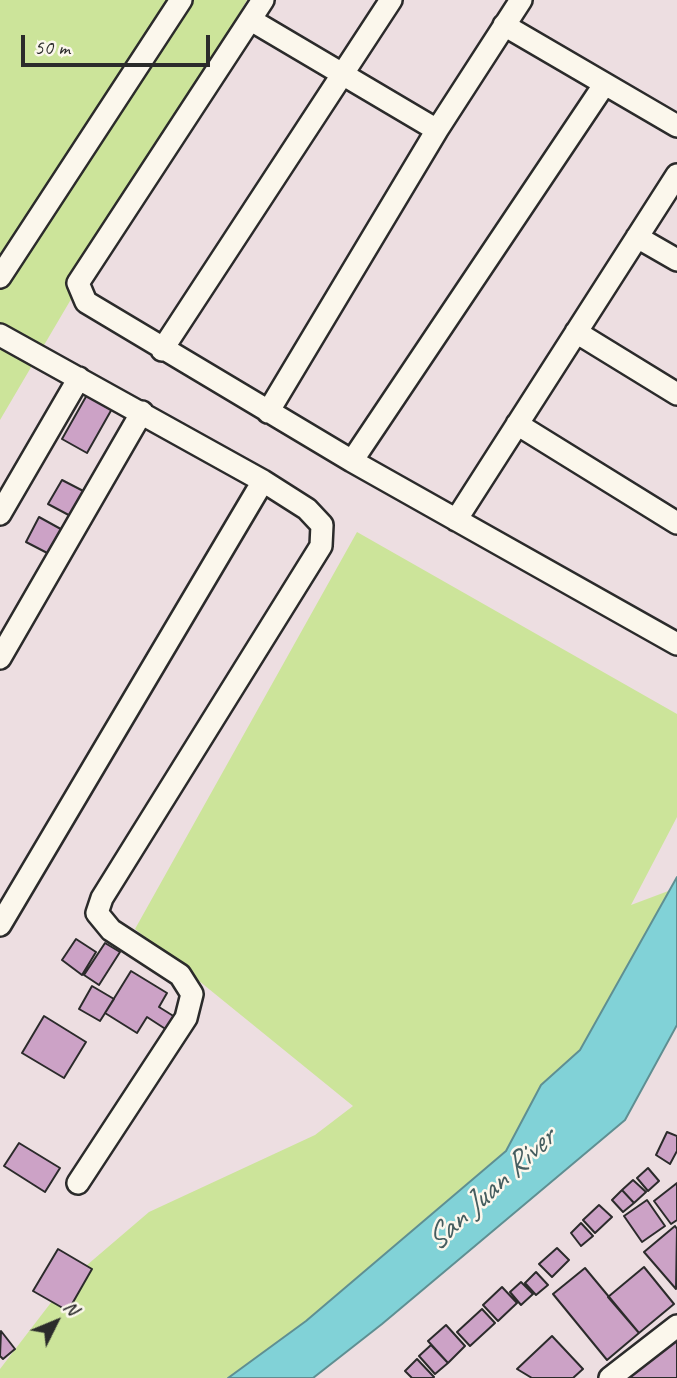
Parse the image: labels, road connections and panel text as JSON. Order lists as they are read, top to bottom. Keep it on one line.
{"water":["San Juan River"],"scale_bar":"50 m","north":"top right"}
